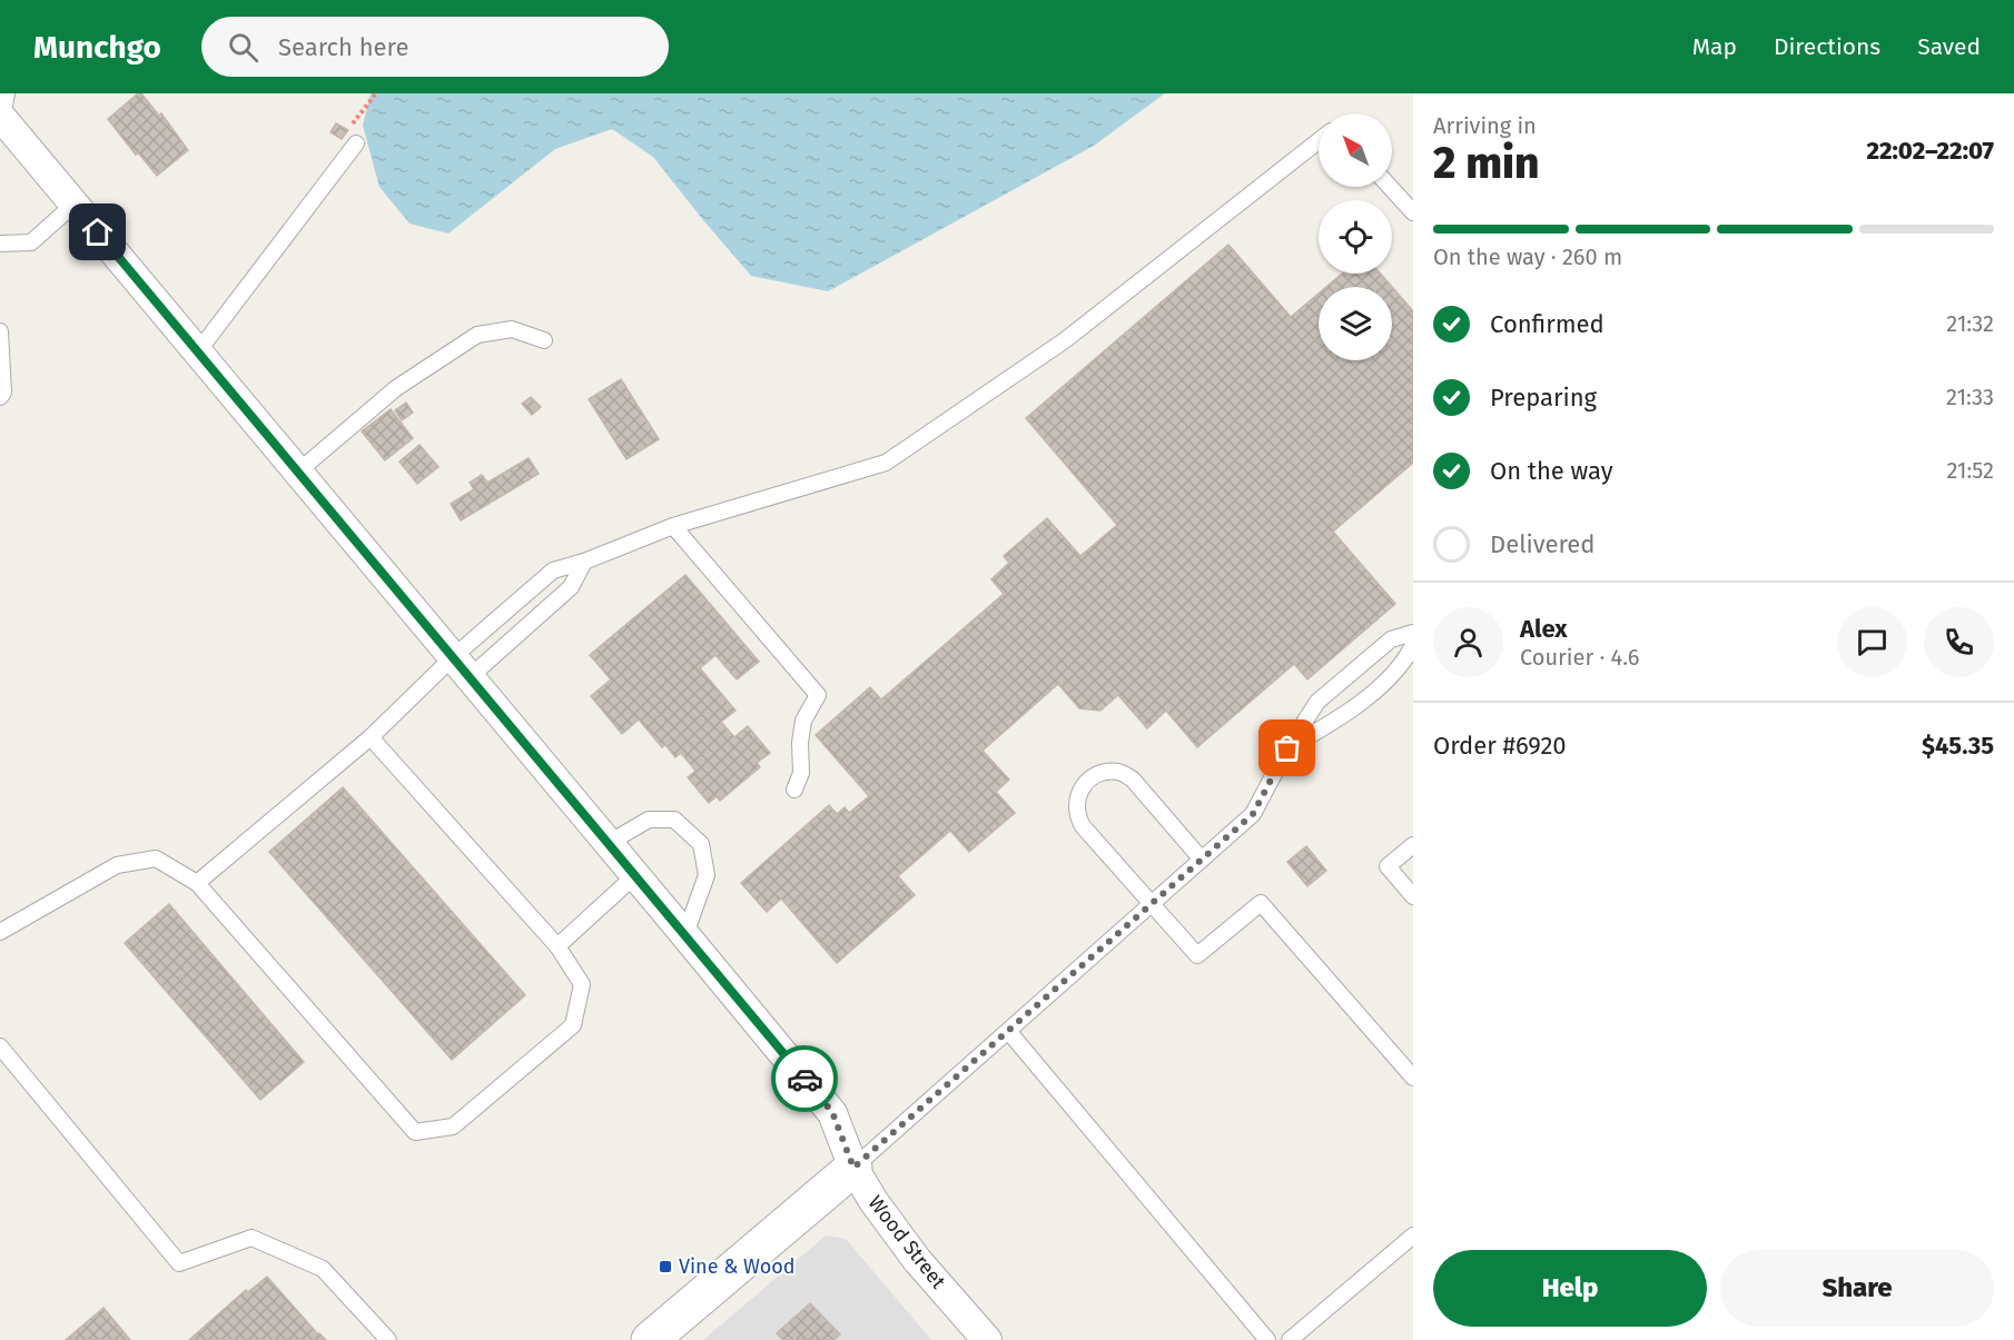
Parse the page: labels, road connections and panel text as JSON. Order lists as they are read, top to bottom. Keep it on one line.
{"streets":{"street":["Wood Street"]},"places":{"transit":["Vine & Wood"]},"north":"top left","page":{"header":"Munchgo","search":"Search here","nav":["Map","Directions","Saved"],"heading":["2 min","Arriving in","22:02–22:07"],"panel":["Alex","Courier · 4.6","Order #6920","$45.35"],"bar":"On the way · 260 m","list":[["Confirmed","21:32"],["Preparing","21:33"],["On the way","21:52"],"Delivered"],"buttons":["Help","Share"]}}
